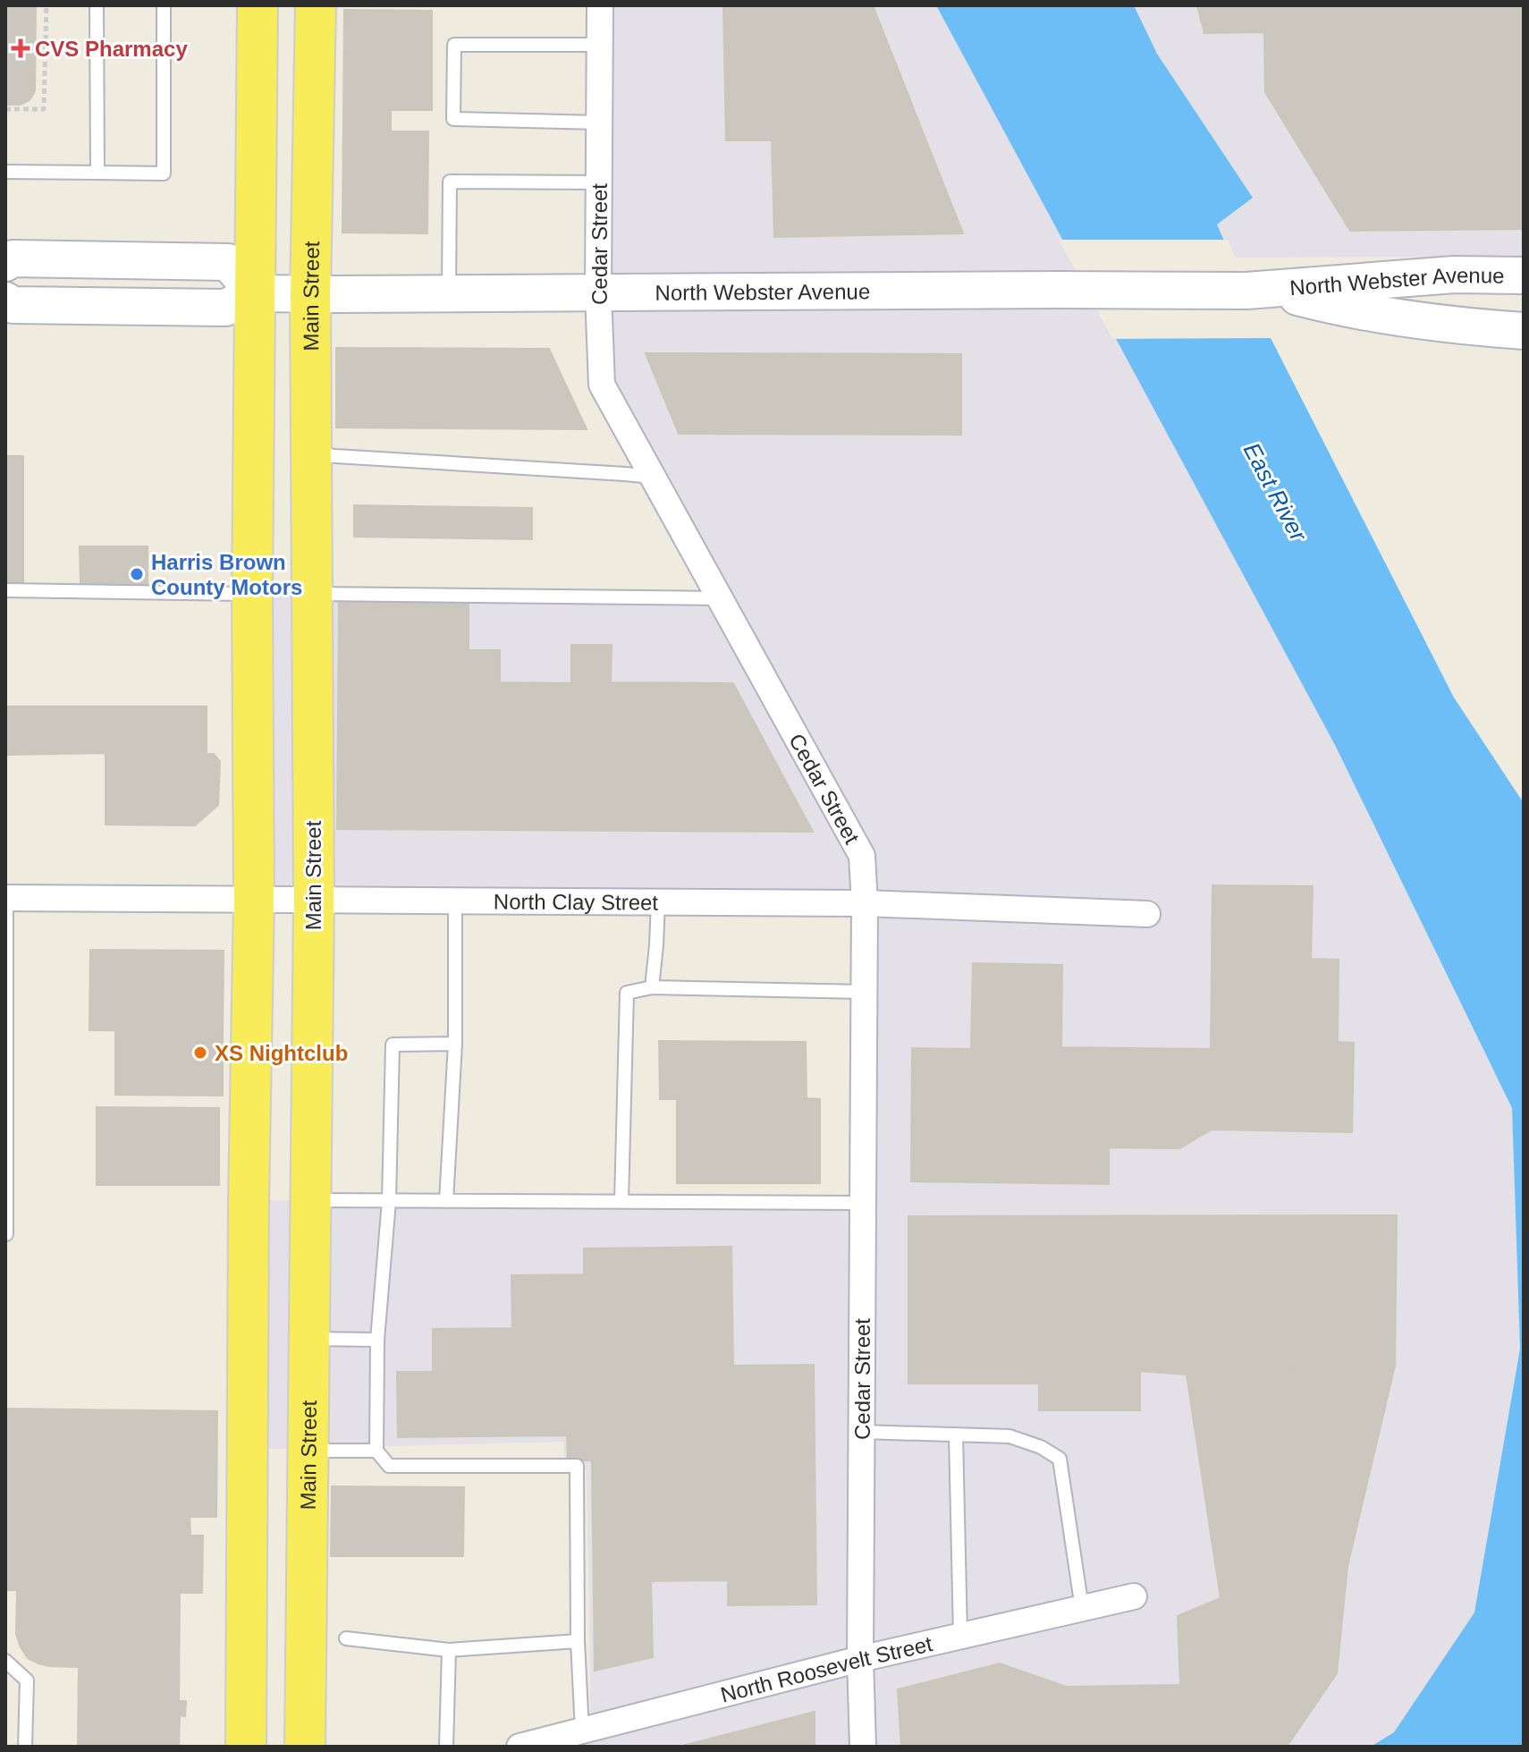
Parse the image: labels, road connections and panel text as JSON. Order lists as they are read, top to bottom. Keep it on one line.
{"streets":{"main road":["North Webster Avenue","Main Street"],"street":["Cedar Street","North Clay Street","North Roosevelt Street"]},"crossings":[["Cedar Street","North Webster Avenue"],["Cedar Street","North Clay Street"],["Cedar Street","North Roosevelt Street"],["North Webster Avenue","Main Street"],["Main Street","North Clay Street"]],"water":["East River"],"places":{"health":["CVS Pharmacy"],"other":["Harris Brown County Motors","XS Nightclub"]}}
